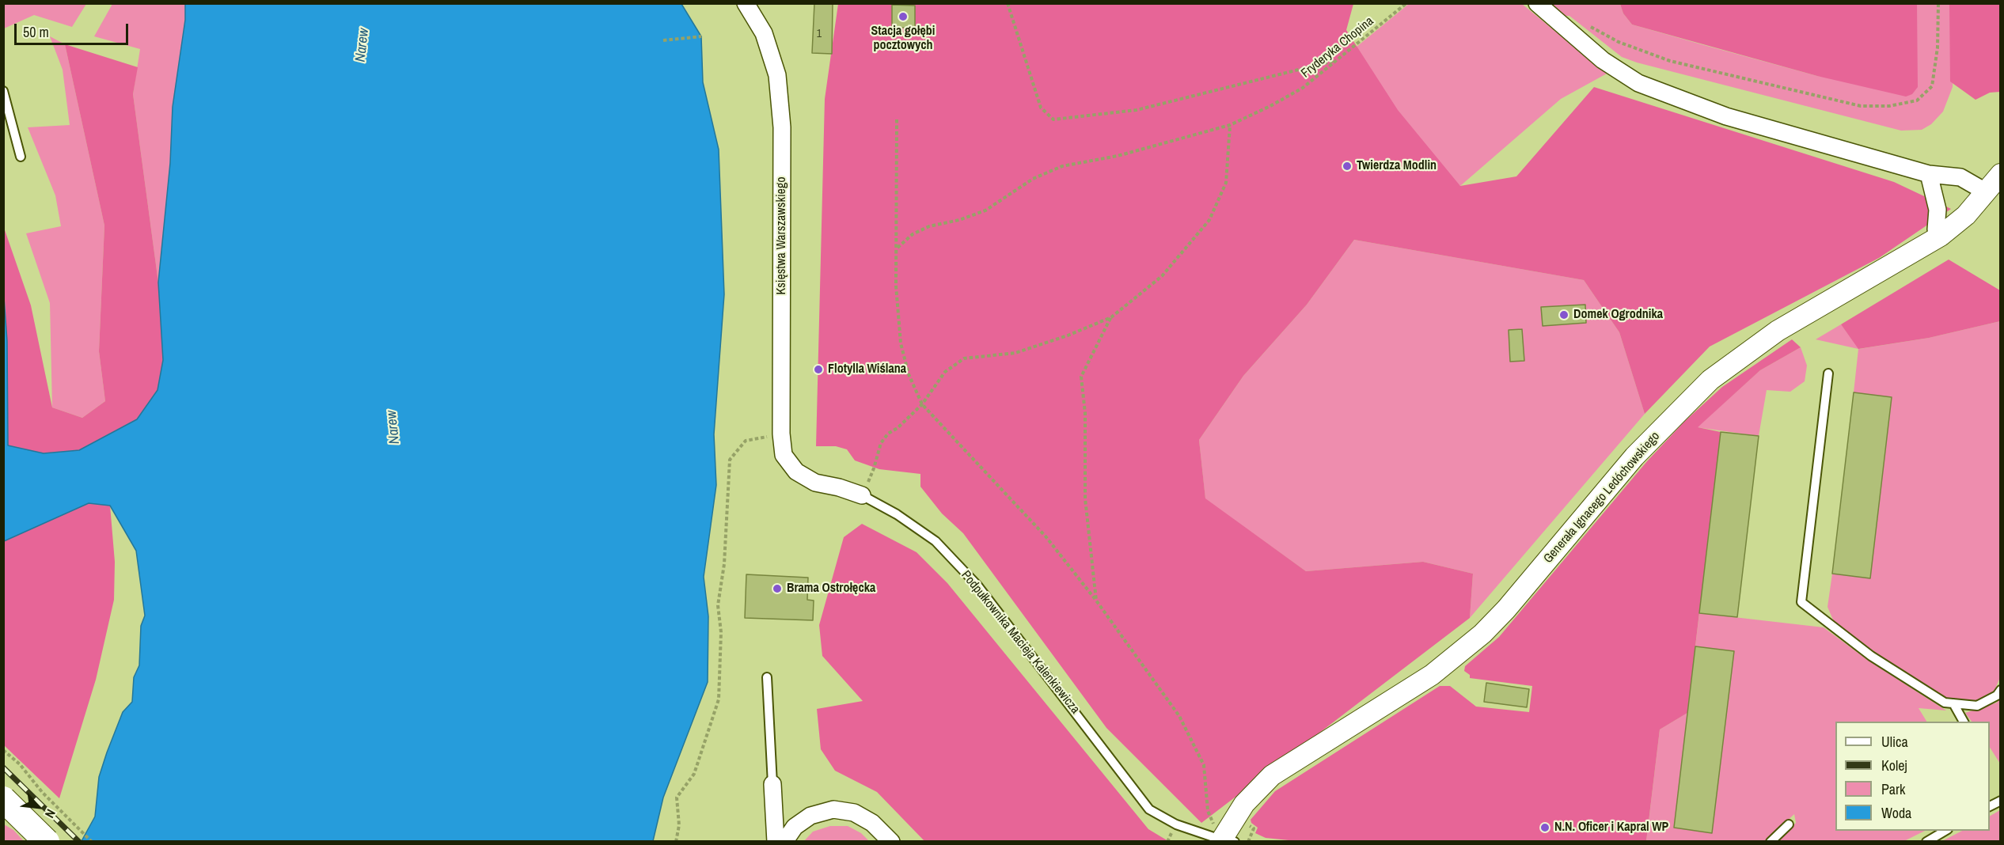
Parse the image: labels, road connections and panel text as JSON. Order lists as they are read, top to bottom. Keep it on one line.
{"streets":{"street":["Księstwa Warszawskiego","Generała Ignacego Ledóchowskiego","Podpułkownika Macieja Kalenkiewicza"],"path":["Fryderyka Chopina"]},"crossings":[["Księstwa Warszawskiego","Podpułkownika Macieja Kalenkiewicza"],["Generała Ignacego Ledóchowskiego","Podpułkownika Macieja Kalenkiewicza"]],"water":["Narew"],"places":["Stacja gołębi pocztowych","Twierdza Modlin","Domek Ogrodnika","Flotylla Wiślana","Brama Ostrołęcka","N.N. Oficer i Kapral WP"],"house_numbers":["1"],"legend":["Ulica","Kolej","Park","Woda"],"scale_bar":"50 m","north":"bottom right"}
